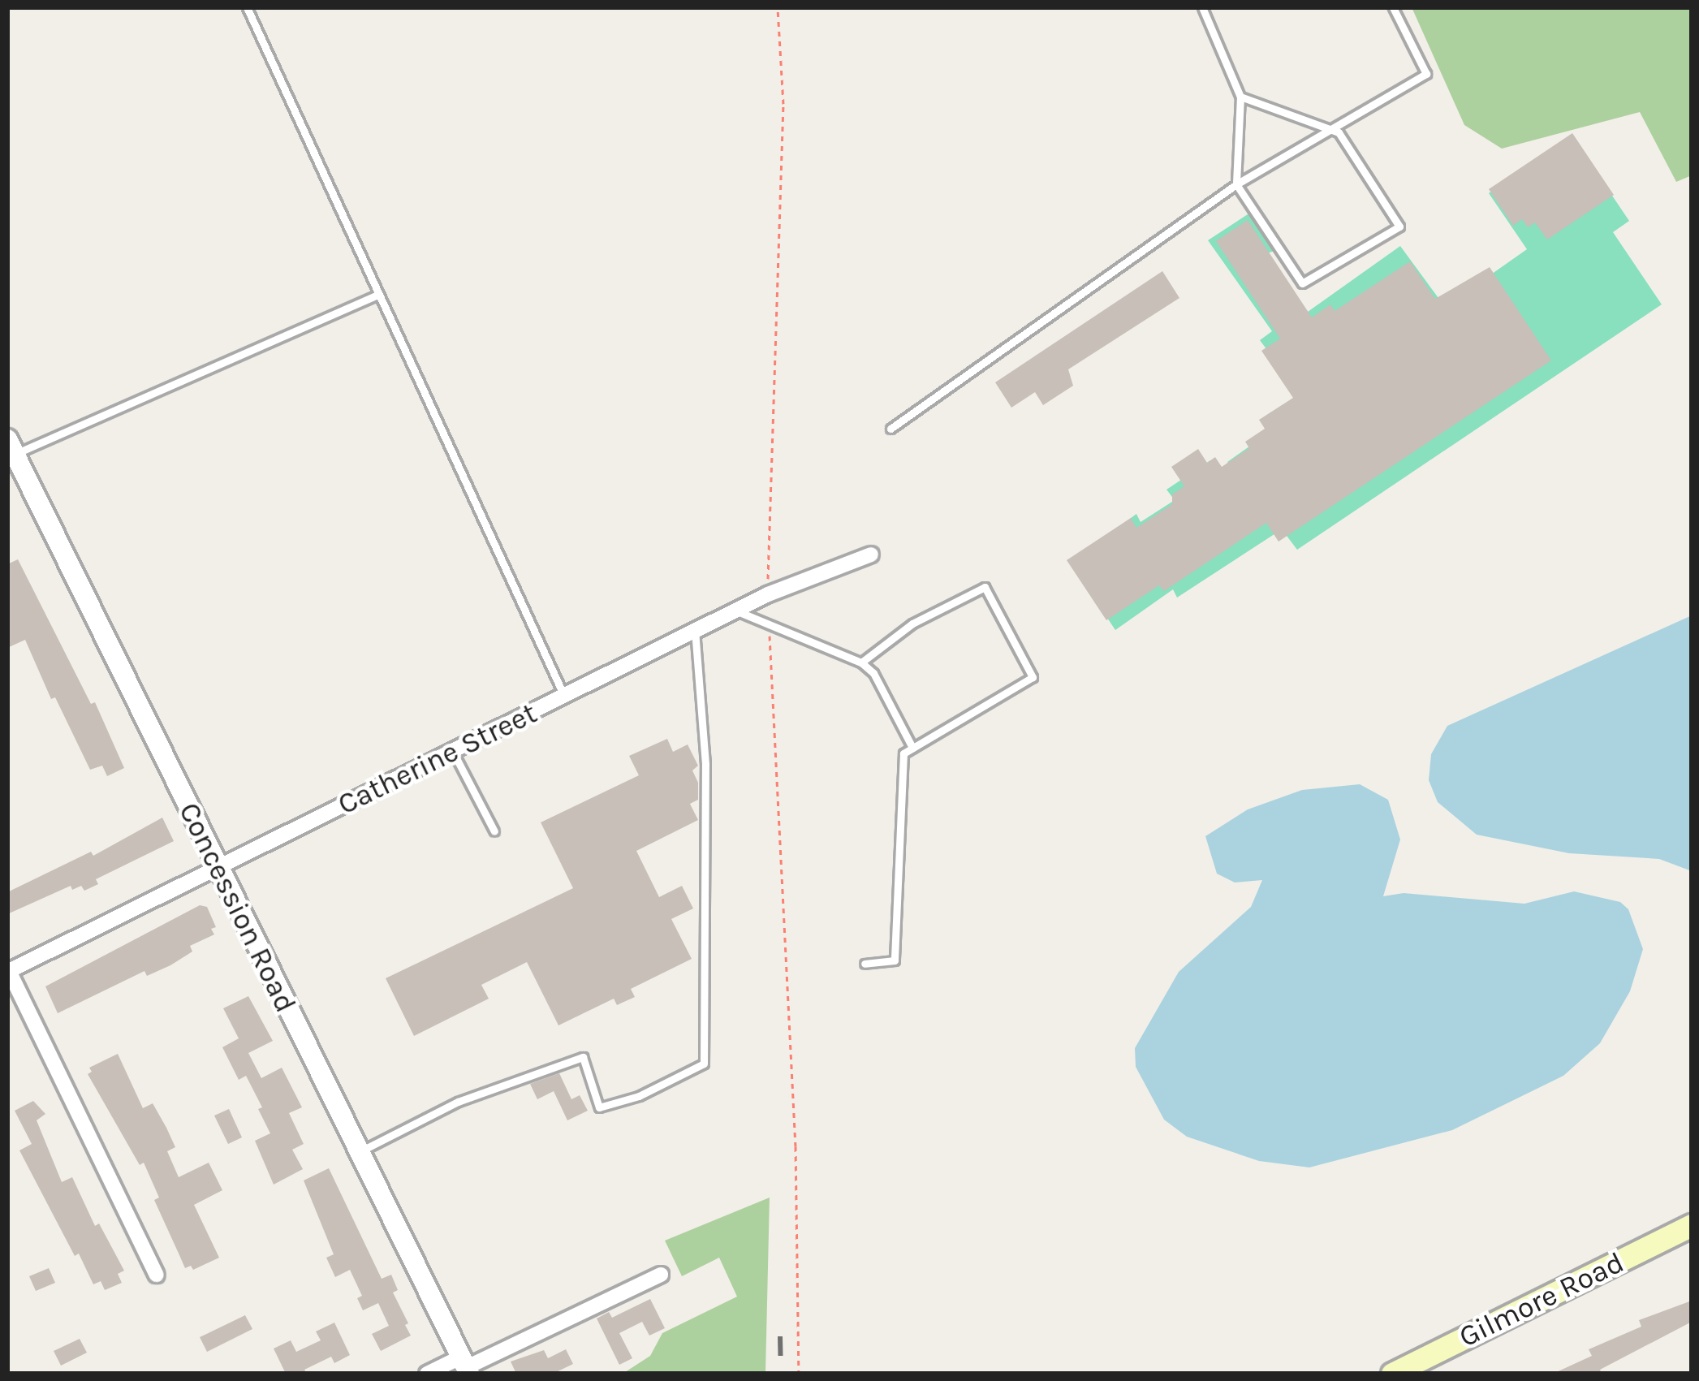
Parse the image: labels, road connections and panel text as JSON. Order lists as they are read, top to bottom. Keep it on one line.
{"streets":{"main road":["Gilmore Road"],"street":["Catherine Street","Concession Road"]},"crossings":[["Catherine Street","Concession Road"]]}
